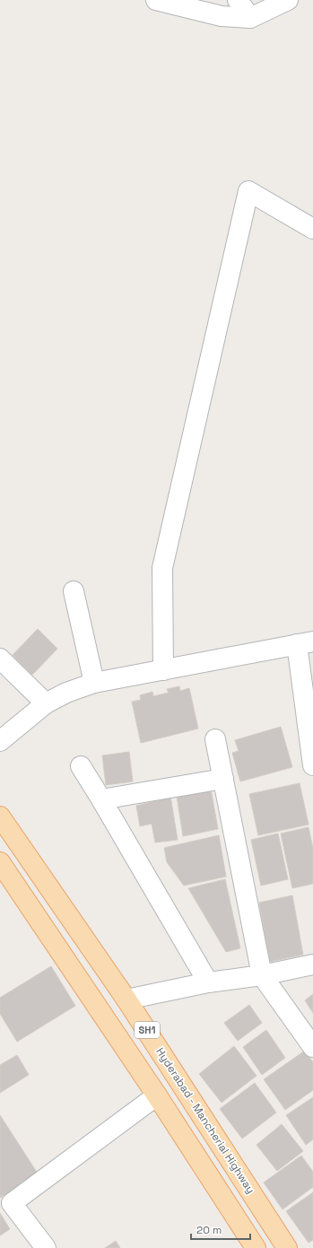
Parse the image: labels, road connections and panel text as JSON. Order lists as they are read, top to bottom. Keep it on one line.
{"streets":{"main road":["SH1","Hyderabad - Mancherial Highway"]},"scale_bar":"20 m"}
